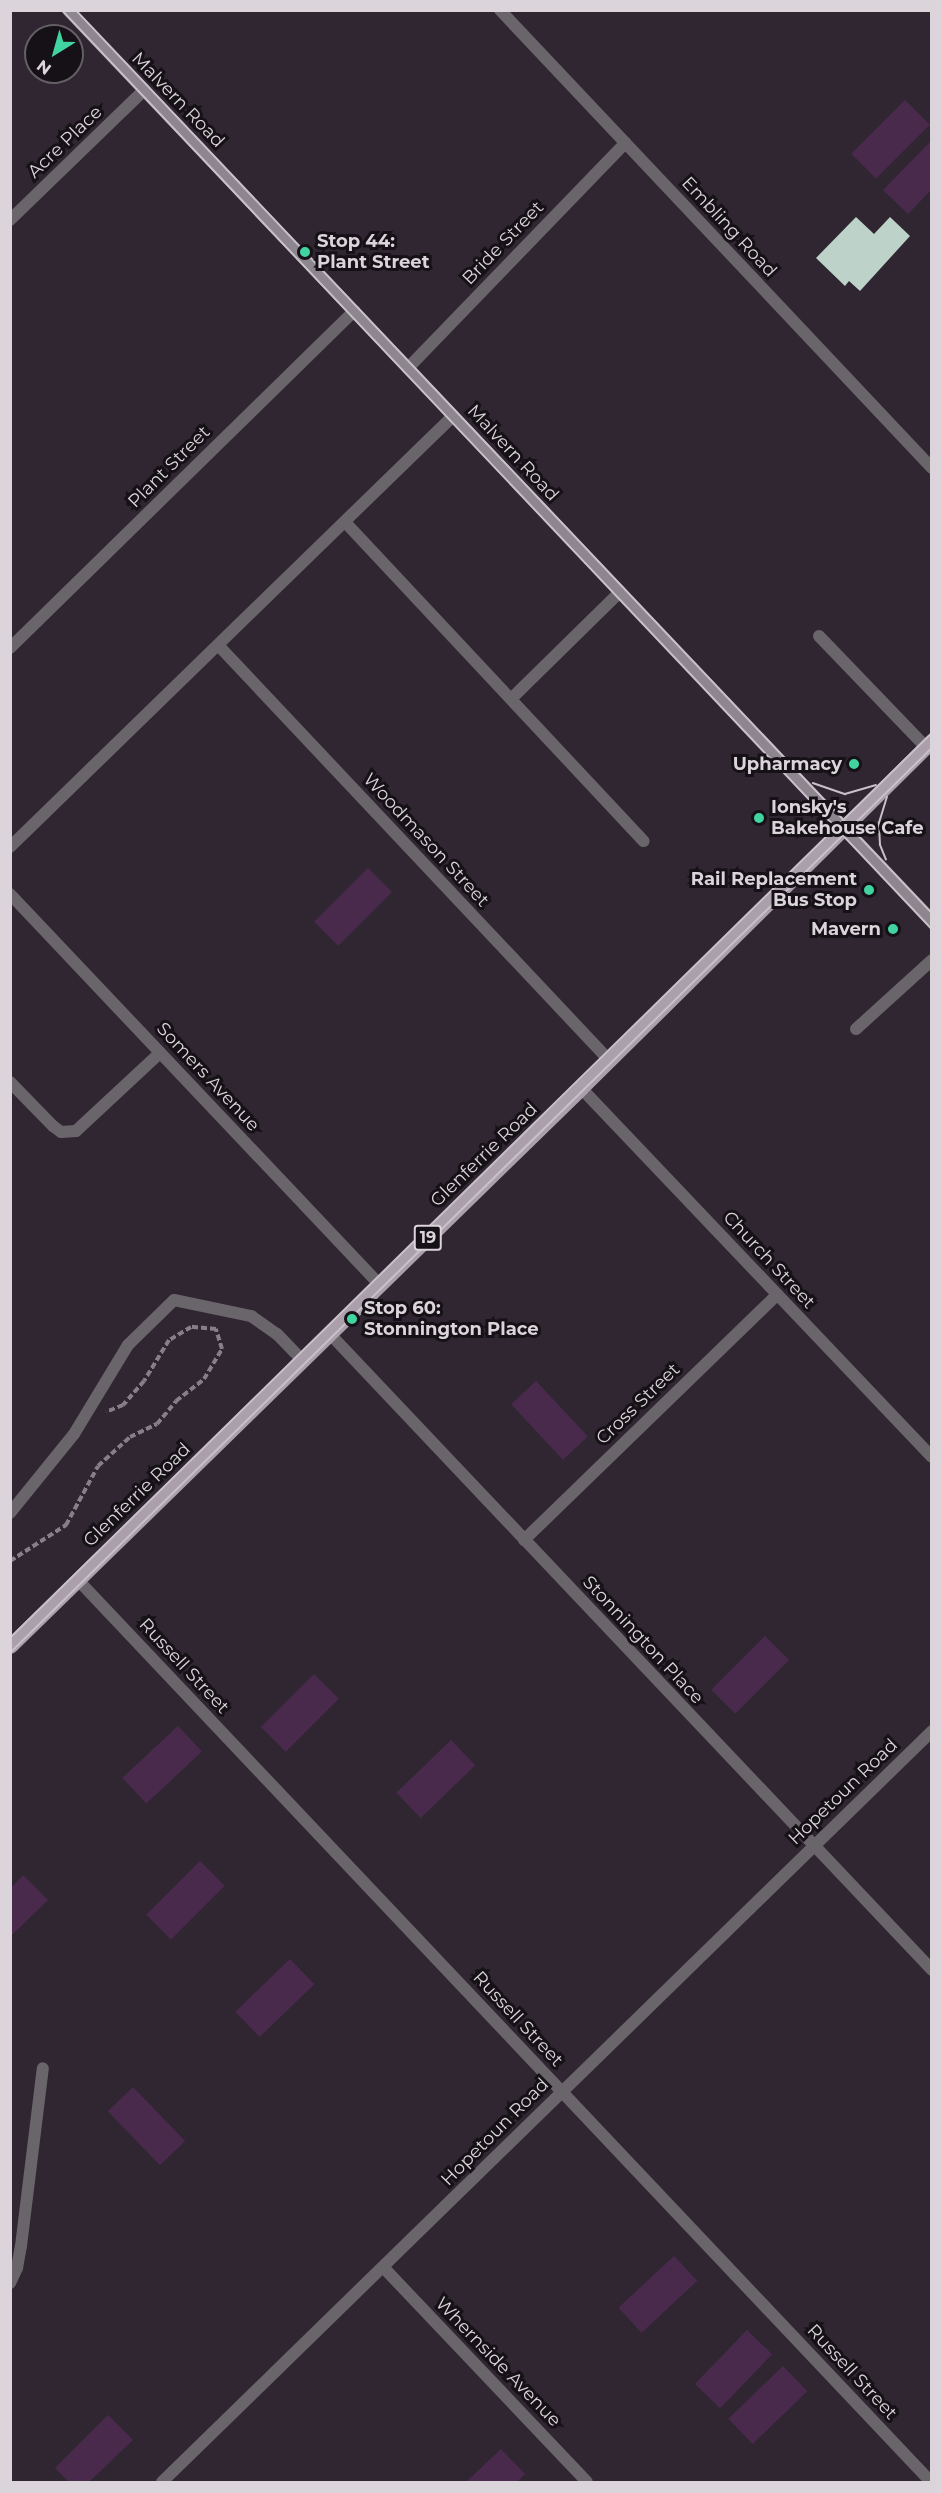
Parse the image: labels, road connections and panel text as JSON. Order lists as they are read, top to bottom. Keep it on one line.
{"streets":{"main road":["Malvern Road","Glenferrie Road","19"],"street":["Acre Place","Embling Road","Bride Street","Plant Street","Woodmason Street","Somers Avenue","Church Street","Cross Street","Stonnington Place","Russell Street","Hopetoun Road","Whernside Avenue"]},"crossings":[["Malvern Road","Acre Place"],["Malvern Road","Bride Street"],["Malvern Road","Plant Street"],["Malvern Road","Glenferrie Road"],["Embling Road","Bride Street"],["Woodmason Street","Glenferrie Road"],["Somers Avenue","Glenferrie Road"],["Glenferrie Road","Church Street"],["Glenferrie Road","Stonnington Place"],["Glenferrie Road","Russell Street"],["Church Street","Cross Street"],["Cross Street","Stonnington Place"],["Stonnington Place","Hopetoun Road"],["Russell Street","Hopetoun Road"],["Hopetoun Road","Whernside Avenue"]],"places":["Stop 44: Plant Street","Upharmacy","Ionsky's Bakehouse Cafe","Rail Replacement Bus Stop","Mavern","Stop 60: Stonnington Place"],"north":"bottom left"}
